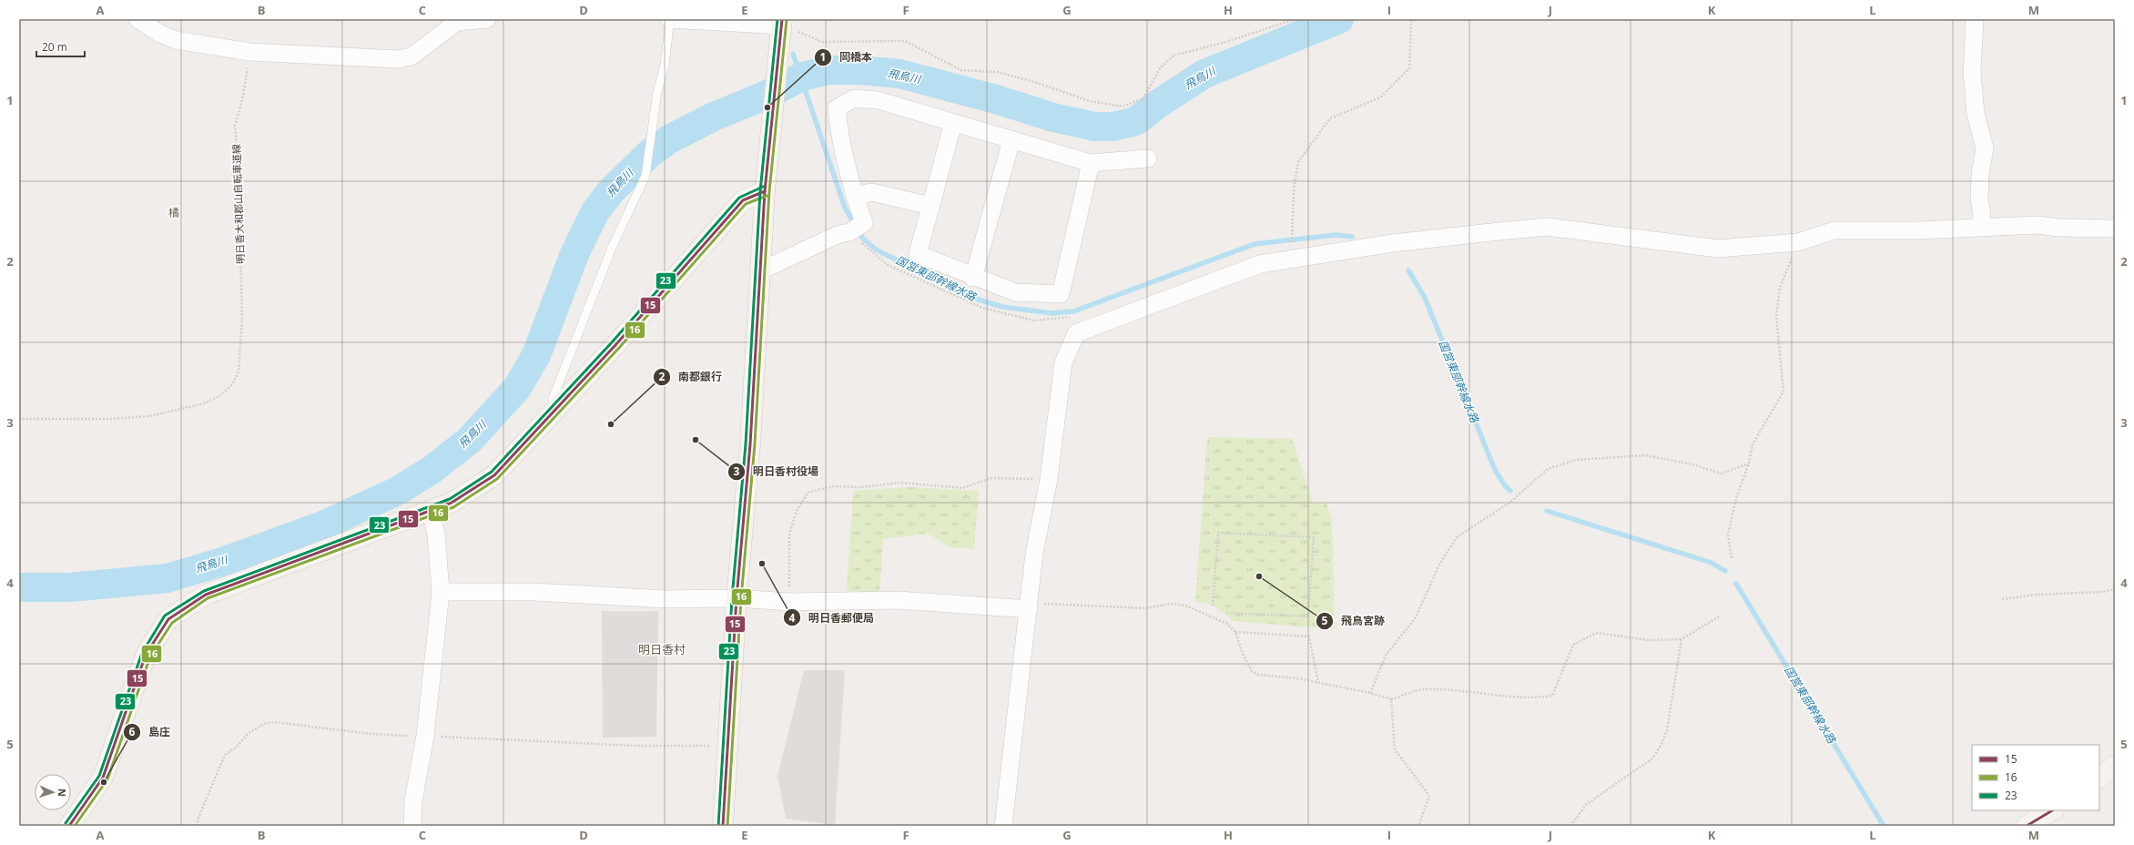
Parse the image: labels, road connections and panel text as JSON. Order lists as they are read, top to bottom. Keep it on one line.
{"streets":{"path":["明日香大和郡山自転車道線"]},"districts":["橘","明日香村"],"water":["飛鳥川","国営東部幹線水路"],"places":["岡橋本","南都銀行","明日香村役場","明日香郵便局","飛鳥宮跡","島庄"],"lines":["transit line 15","transit line 23","transit line 16"],"legend":["15","16","23"],"scale_bar":"20 m","north":"right","grid":{"columns":["A","B","C","D","E","F","G","H","I","J","K","L","M"],"rows":["1","2","3","4","5"]}}
